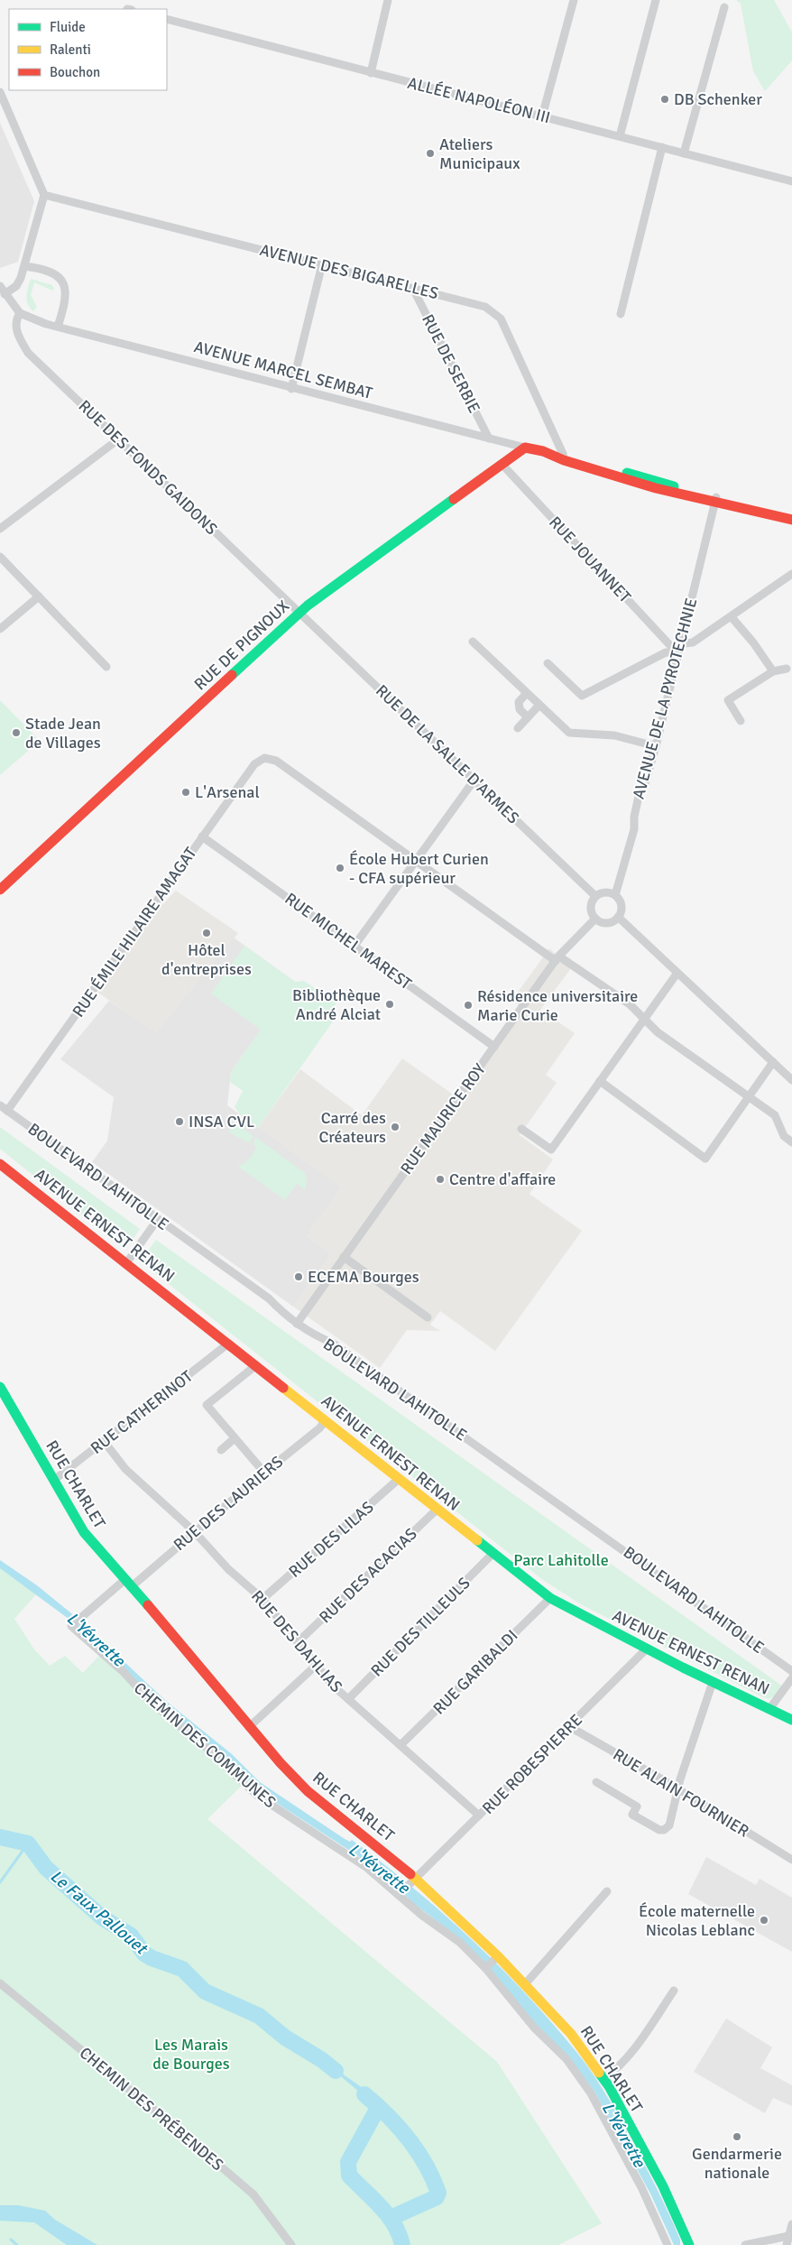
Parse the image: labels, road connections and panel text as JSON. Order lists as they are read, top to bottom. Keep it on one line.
{"streets":{"main road":["AVENUE MARCEL SEMBAT","RUE DE PIGNOUX","AVENUE ERNEST RENAN","RUE CHARLET"],"street":["ALLÉE NAPOLÉON III","AVENUE DES BIGARELLES","RUE DE SERBIE","RUE DES FONDS GAIDONS","RUE JOUANNET","AVENUE DE LA PYROTECHNIE","RUE DE LA SALLE D'ARMES","RUE ÉMILE HILAIRE AMAGAT","RUE MICHEL MAREST","RUE MAURICE ROY","BOULEVARD LAHITOLLE","RUE CATHERINOT","RUE DES LAURIERS","RUE DES LILAS","RUE DES ACACIAS","RUE DES TILLEULS","RUE DES DAHLIAS","RUE GARIBALDI","CHEMIN DES COMMUNES","RUE ROBESPIERRE","RUE ALAIN FOURNIER","CHEMIN DES PRÉBENDES"]},"crossings":[["AVENUE DES BIGARELLES","RUE DE SERBIE"],["AVENUE DES BIGARELLES","AVENUE MARCEL SEMBAT"],["RUE DE SERBIE","AVENUE MARCEL SEMBAT"],["AVENUE MARCEL SEMBAT","RUE DES FONDS GAIDONS"],["AVENUE MARCEL SEMBAT","RUE DE PIGNOUX"],["AVENUE MARCEL SEMBAT","AVENUE DE LA PYROTECHNIE"],["RUE DES FONDS GAIDONS","RUE DE PIGNOUX"],["RUE DES FONDS GAIDONS","RUE DE LA SALLE D'ARMES"],["RUE JOUANNET","RUE DE PIGNOUX"],["RUE JOUANNET","AVENUE DE LA PYROTECHNIE"],["RUE DE PIGNOUX","RUE DE LA SALLE D'ARMES"],["AVENUE DE LA PYROTECHNIE","RUE DE LA SALLE D'ARMES"],["AVENUE DE LA PYROTECHNIE","RUE MAURICE ROY"],["RUE DE LA SALLE D'ARMES","RUE MAURICE ROY"],["RUE ÉMILE HILAIRE AMAGAT","RUE MICHEL MAREST"],["RUE ÉMILE HILAIRE AMAGAT","BOULEVARD LAHITOLLE"],["RUE MICHEL MAREST","RUE MAURICE ROY"],["RUE MAURICE ROY","BOULEVARD LAHITOLLE"],["AVENUE ERNEST RENAN","RUE CATHERINOT"],["AVENUE ERNEST RENAN","RUE DES LAURIERS"],["AVENUE ERNEST RENAN","RUE DES LILAS"],["AVENUE ERNEST RENAN","RUE DES ACACIAS"],["AVENUE ERNEST RENAN","RUE DES TILLEULS"],["AVENUE ERNEST RENAN","RUE GARIBALDI"],["AVENUE ERNEST RENAN","RUE ROBESPIERRE"],["RUE CATHERINOT","RUE CHARLET"],["RUE CATHERINOT","RUE DES DAHLIAS"],["RUE CHARLET","RUE DES LAURIERS"],["RUE CHARLET","RUE ROBESPIERRE"],["RUE DES LAURIERS","RUE DES DAHLIAS"],["RUE DES LAURIERS","CHEMIN DES COMMUNES"],["RUE DES LILAS","RUE DES DAHLIAS"],["RUE DES ACACIAS","RUE DES DAHLIAS"],["RUE DES TILLEULS","RUE DES DAHLIAS"],["RUE DES DAHLIAS","RUE GARIBALDI"],["RUE DES DAHLIAS","RUE ROBESPIERRE"],["CHEMIN DES COMMUNES","RUE ROBESPIERRE"],["RUE ROBESPIERRE","RUE ALAIN FOURNIER"]],"water":["L'Yévrette","Le Faux Pallouet"],"parks":["Parc Lahitolle","Les Marais de Bourges"],"places":["DB Schenker","Ateliers Municipaux","Stade Jean de Villages","L'Arsenal","École Hubert Curien - CFA supérieur","Hôtel d'entreprises","Bibliothèque André Alciat","Résidence universitaire Marie Curie","INSA CVL","Carré des Créateurs","Centre d'affaire","ECEMA Bourges","École maternelle Nicolas Leblanc","Gendarmerie nationale"],"legend":["Fluide","Ralenti","Bouchon"]}
